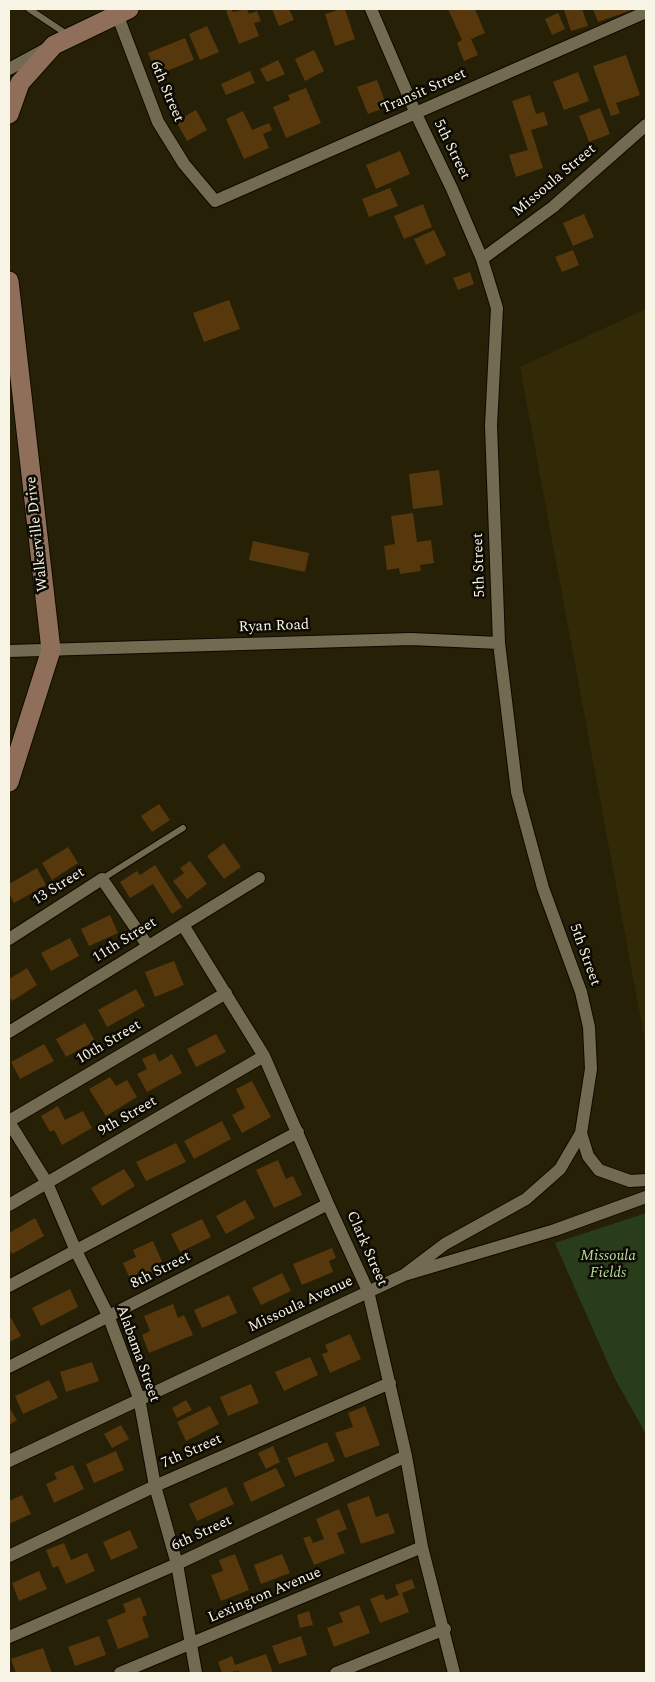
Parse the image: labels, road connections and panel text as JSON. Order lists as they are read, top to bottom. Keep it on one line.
{"streets":{"street":["6th Street","Transit Street","5th Street","Missoula Street","Walkerville Drive","Ryan Road","13 Street","11th Street","10th Street","9th Street","Clark Street","8th Street","Missoula Avenue","Alabama Street","7th Street","Lexington Avenue"]},"crossings":[["6th Street","Transit Street"],["6th Street","Clark Street"],["6th Street","Alabama Street"],["Transit Street","5th Street"],["5th Street","Missoula Street"],["5th Street","Ryan Road"],["5th Street","Missoula Avenue"],["Walkerville Drive","Ryan Road"],["11th Street","Clark Street"],["10th Street","Clark Street"],["10th Street","Alabama Street"],["9th Street","Clark Street"],["9th Street","Alabama Street"],["Clark Street","8th Street"],["Clark Street","Missoula Avenue"],["Clark Street","7th Street"],["Clark Street","Lexington Avenue"],["8th Street","Alabama Street"],["Missoula Avenue","Alabama Street"],["Alabama Street","7th Street"],["Alabama Street","Lexington Avenue"]],"parks":["Missoula Fields"]}
